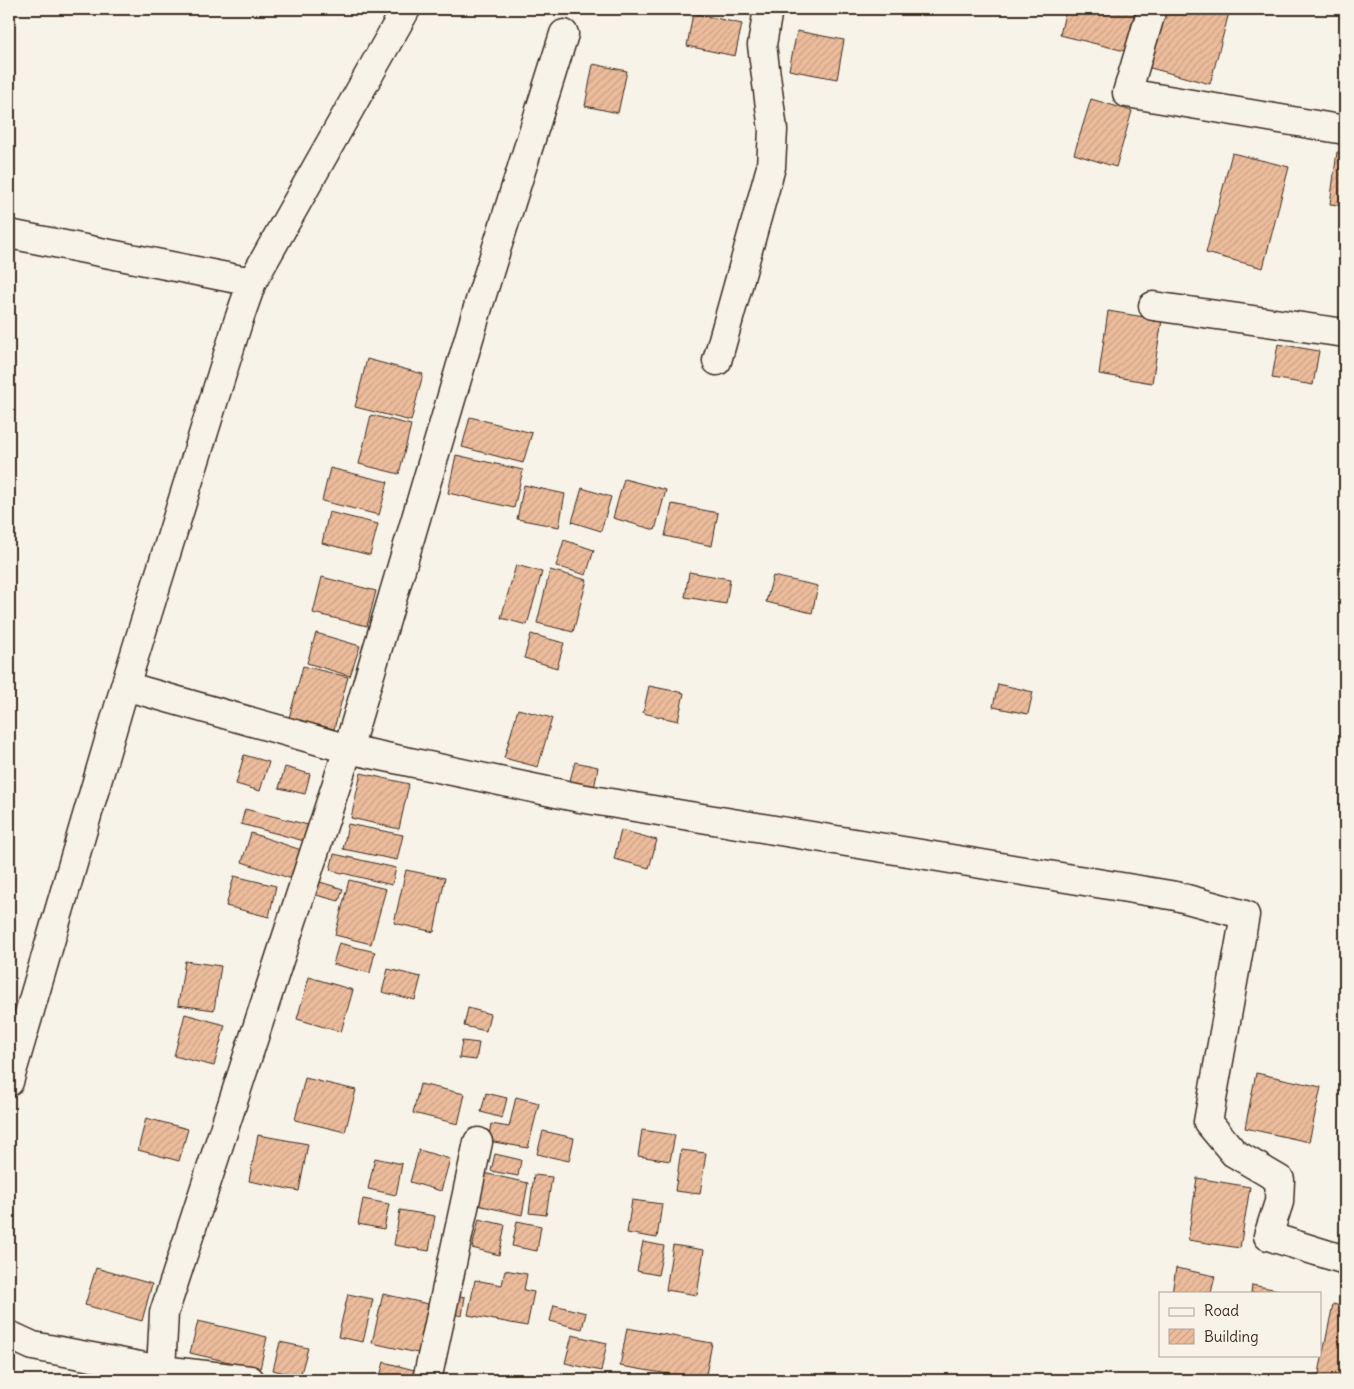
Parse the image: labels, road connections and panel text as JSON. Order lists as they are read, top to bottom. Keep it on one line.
{"legend":["Road","Building"]}
